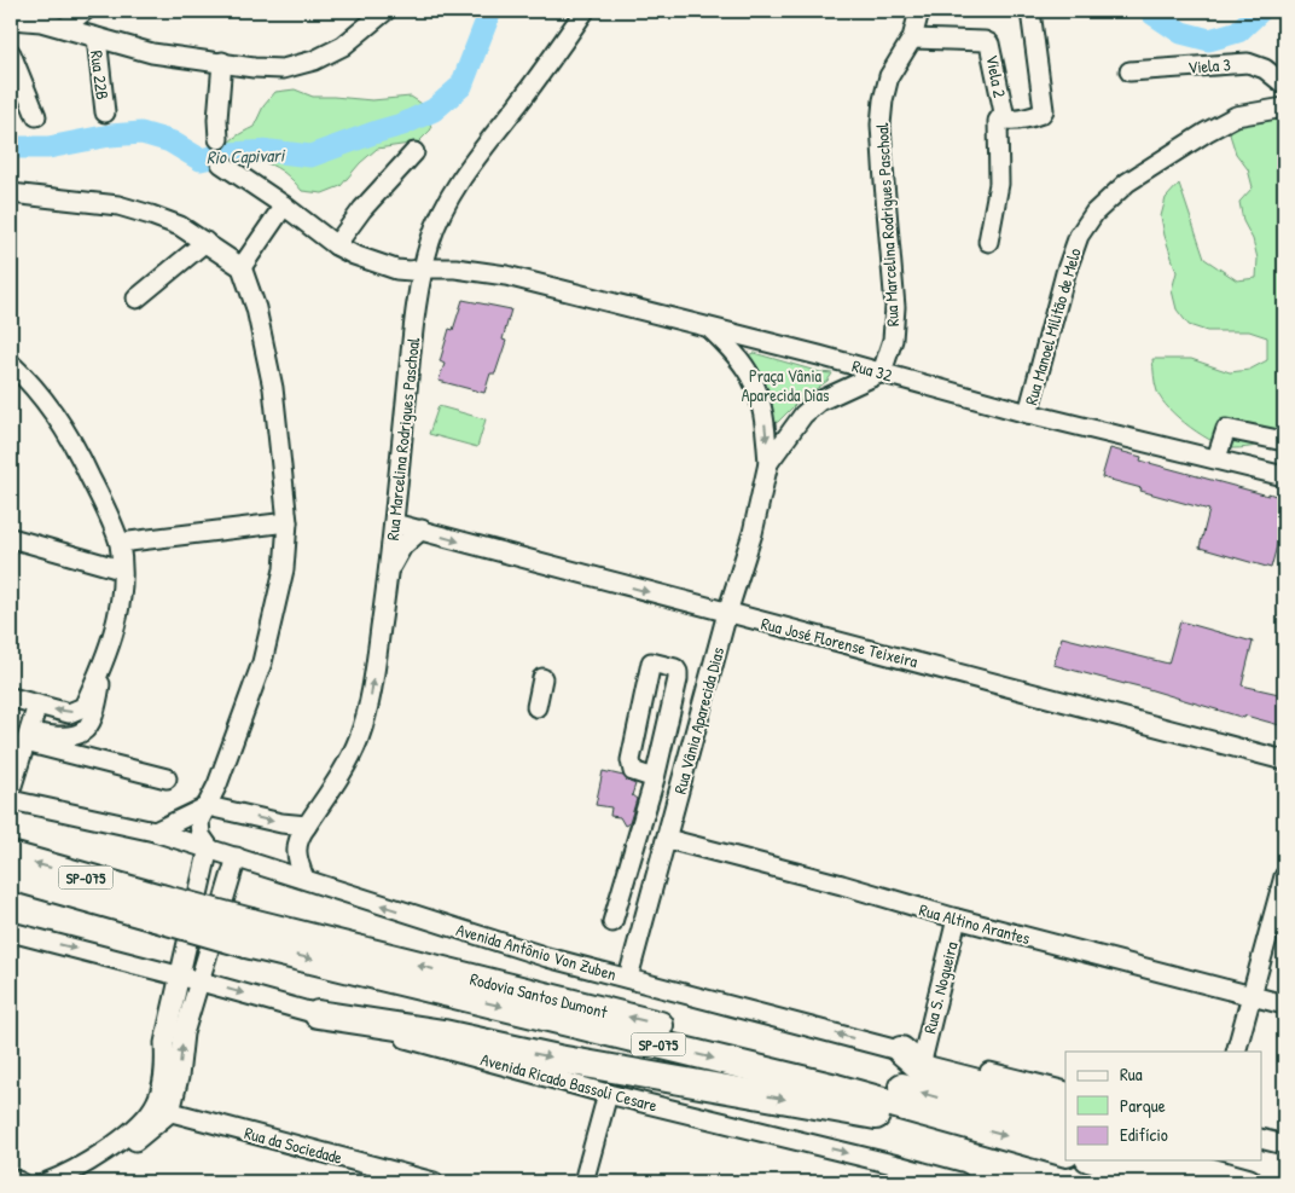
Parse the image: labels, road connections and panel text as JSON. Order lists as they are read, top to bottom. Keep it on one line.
{"streets":{"highway":["SP-075","Rodovia Santos Dumont"],"street":["Viela 3","Rua 22B","Viela 2","Rua Marcelina Rodrigues Paschoal","Rua Manoel Militão de Melo","Rua 32","Rua José Florense Teixeira","Rua Vânia Aparecida Dias","Rua Altino Arantes","Avenida Antônio Von Zuben","Rua S. Nogueira","Avenida Ricado Bassoli Cesare","Rua da Sociedade"]},"crossings":[["Viela 2","Rua Marcelina Rodrigues Paschoal"],["Rua Marcelina Rodrigues Paschoal","Rua 32"],["Rua Marcelina Rodrigues Paschoal","Rua José Florense Teixeira"],["Rua Marcelina Rodrigues Paschoal","Rua Vânia Aparecida Dias"],["Rua Marcelina Rodrigues Paschoal","Avenida Antônio Von Zuben"],["Rua Manoel Militão de Melo","Rua 32"],["Rua 32","Rua Vânia Aparecida Dias"],["Rua José Florense Teixeira","Rua Vânia Aparecida Dias"],["Rua Vânia Aparecida Dias","Rua Altino Arantes"],["Rua Vânia Aparecida Dias","Avenida Antônio Von Zuben"],["Rua Altino Arantes","Rua S. Nogueira"],["Avenida Antônio Von Zuben","Rua S. Nogueira"]],"one_way":["Avenida Antônio Von Zuben","Avenida Ricado Bassoli Cesare"],"water":["Rio Capivari"],"parks":["Praça Vânia Aparecida Dias"],"legend":["Rua","Parque","Edifício"]}
